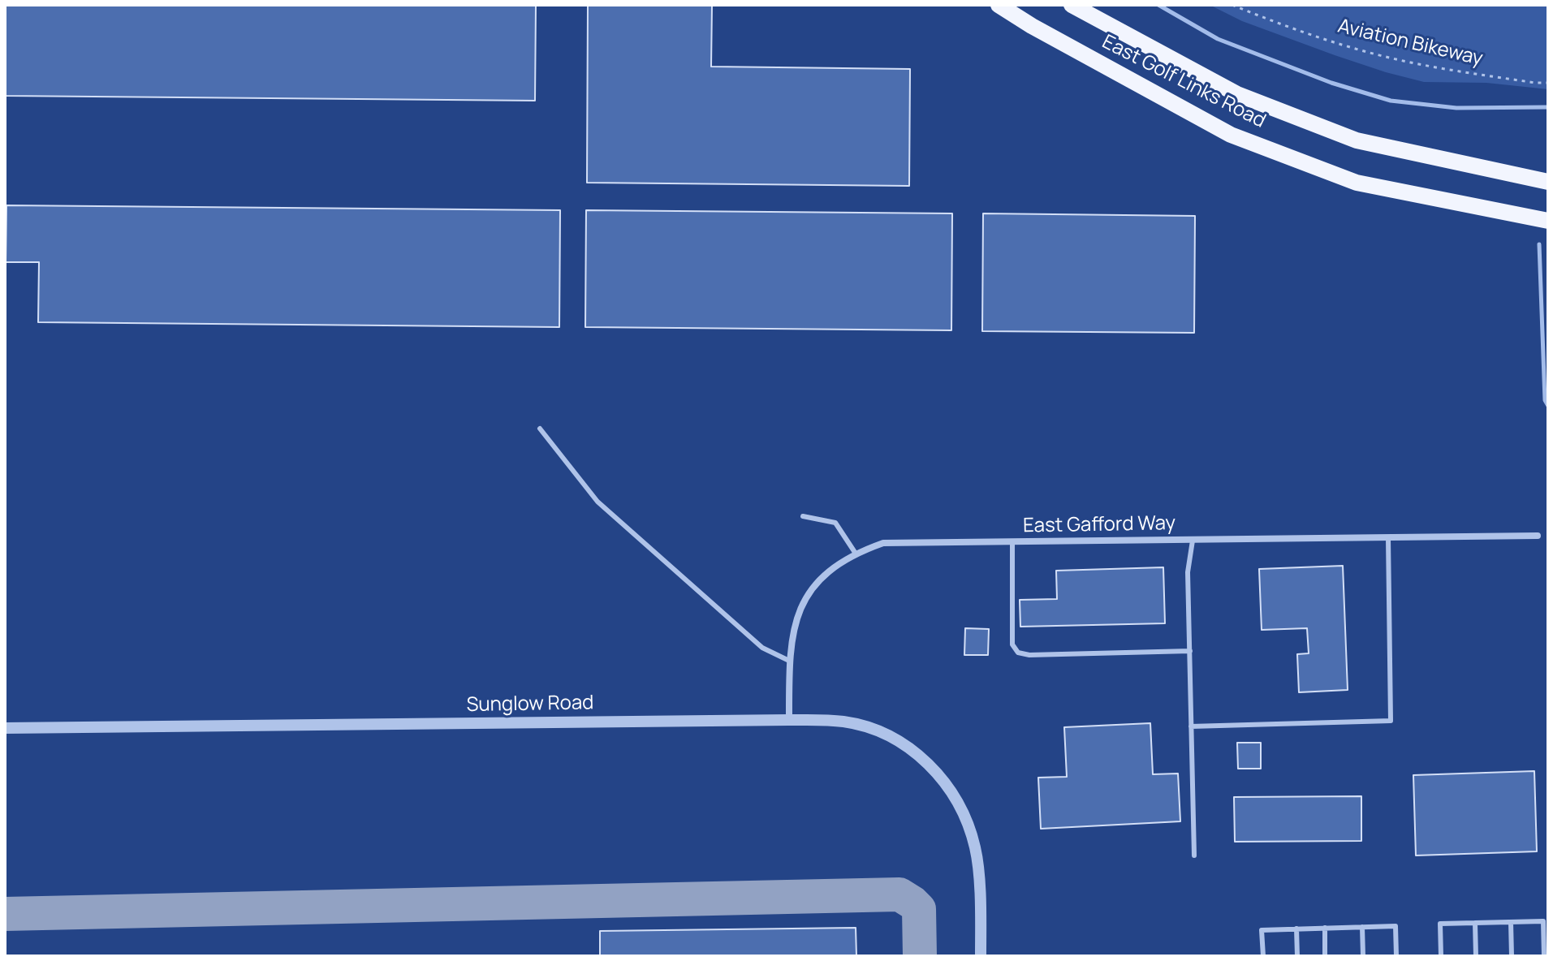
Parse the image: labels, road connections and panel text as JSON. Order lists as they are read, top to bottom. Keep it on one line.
{"streets":{"main road":["East Golf Links Road"],"street":["East Gafford Way","Sunglow Road"],"path":["Aviation Bikeway"]},"crossings":[["East Gafford Way","Sunglow Road"]]}
